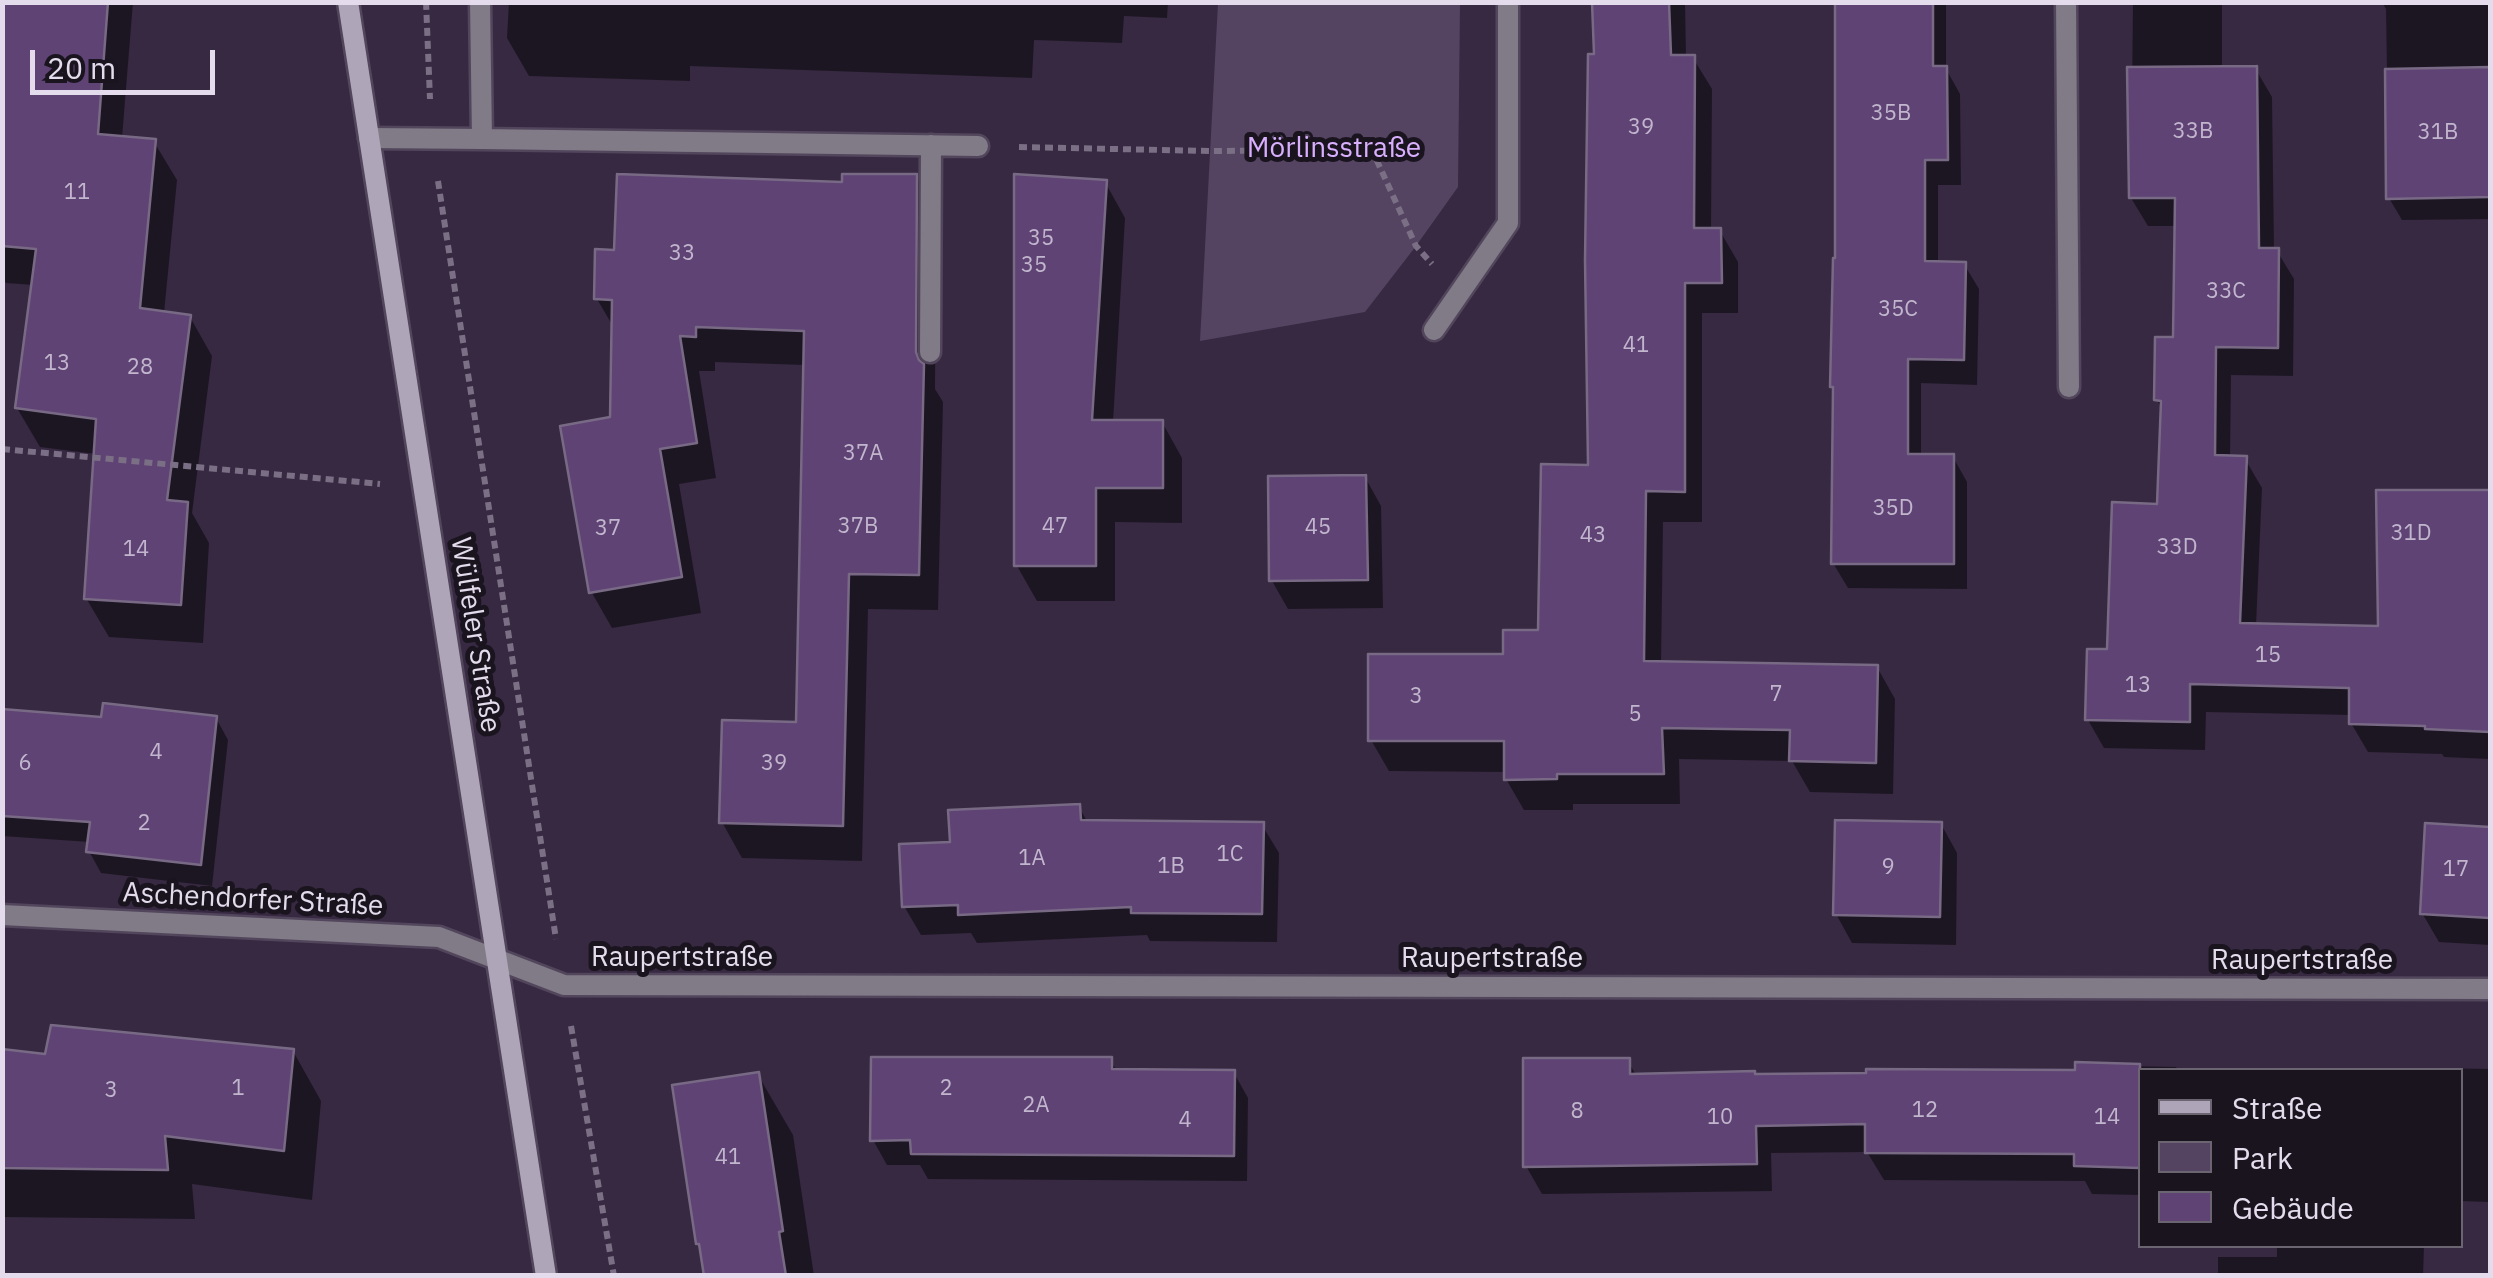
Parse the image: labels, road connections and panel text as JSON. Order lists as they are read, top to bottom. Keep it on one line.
{"streets":{"main road":["Wülfeler Straße"],"street":["Aschendorfer Straße","Raupertstraße"]},"crossings":[["Wülfeler Straße","Aschendorfer Straße"],["Wülfeler Straße","Raupertstraße"],["Aschendorfer Straße","Raupertstraße"]],"parks":["Mörlinsstraße"],"house_numbers":["35B","39","33B","31B","11","35","33","35","33C","35C","41","13","28","37A","35D","37B","47","45","37","31D","43","33D","14","15","13","7","3","5","4","6","39","2","1C","1A","1B","9","17","1","2","3","2A","12","8","10","14","4","41"],"legend":["Straße","Park","Gebäude"],"scale_bar":"20 m"}
